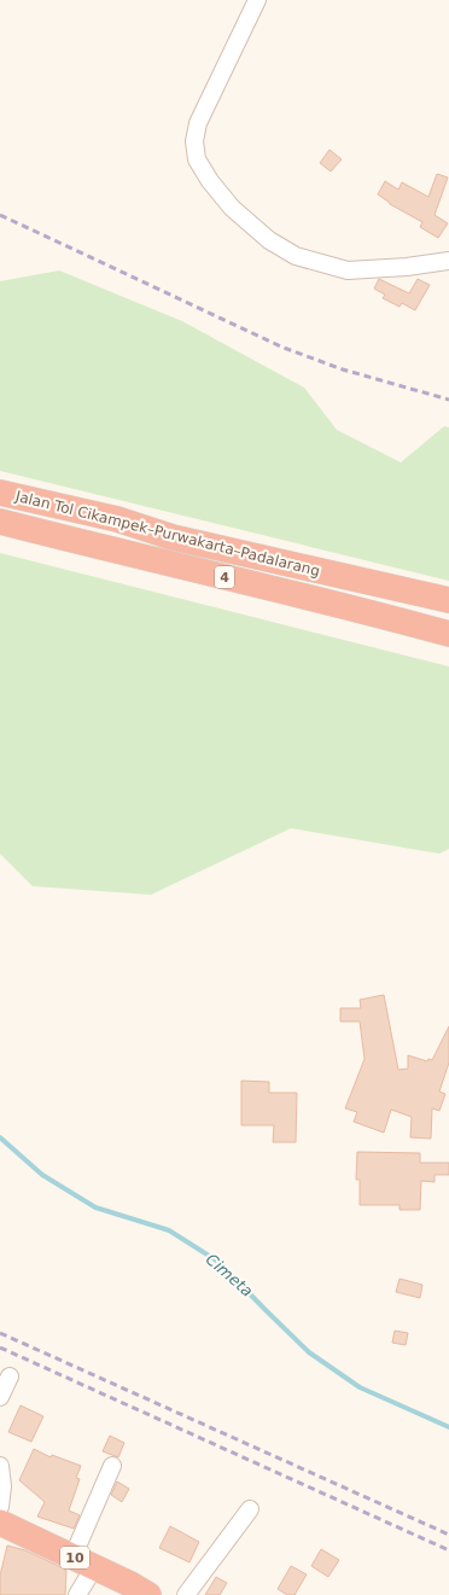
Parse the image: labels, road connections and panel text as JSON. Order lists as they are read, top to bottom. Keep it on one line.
{"streets":{"highway":["Jalan Tol Cikampek–Purwakarta–Padalarang","4","10"]},"water":["Cimeta"]}
